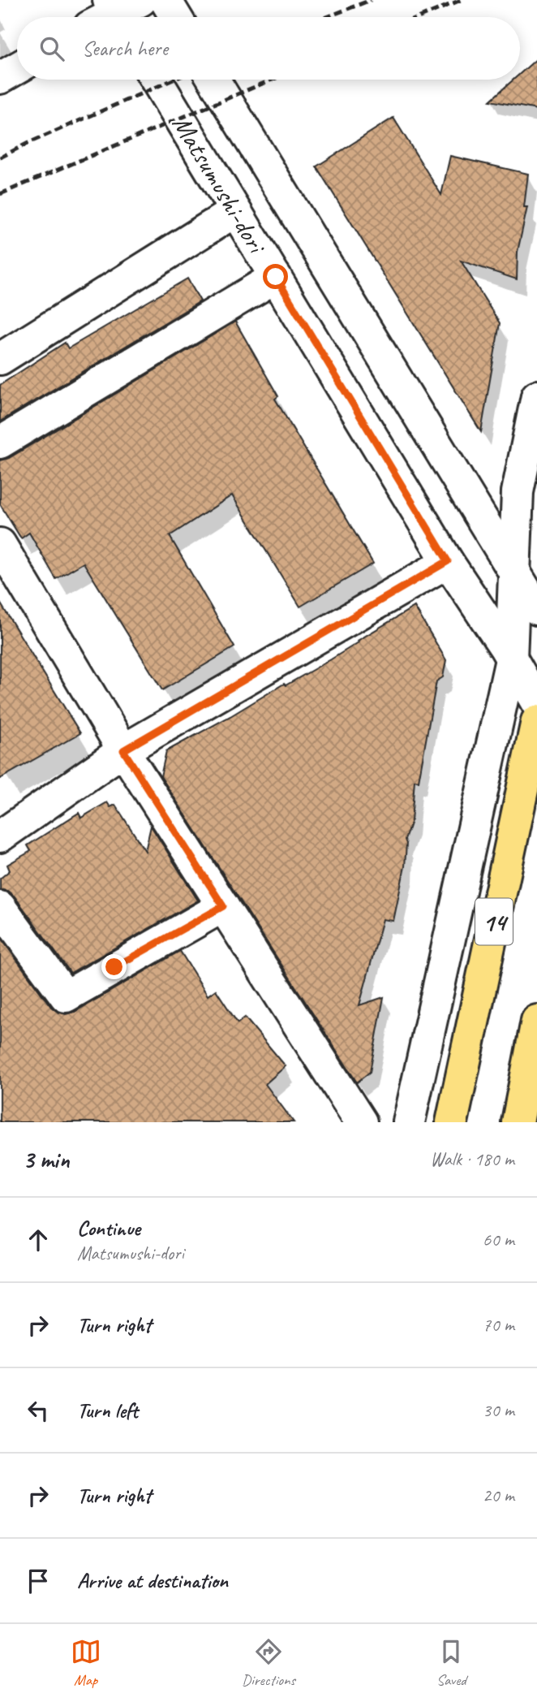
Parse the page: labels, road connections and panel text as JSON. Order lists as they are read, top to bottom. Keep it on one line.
{"streets":{"highway":["14"],"street":["Matsumushi-dori"]},"page":{"search":"Search here","heading":["3 min","Walk · 180 m"],"list":[["Continue","Matsumushi-dori","60 m"],["Turn right","70 m"],["Turn left","30 m"],["Turn right","20 m"],"Arrive at destination"],"nav":["Map","Directions","Saved"]}}
